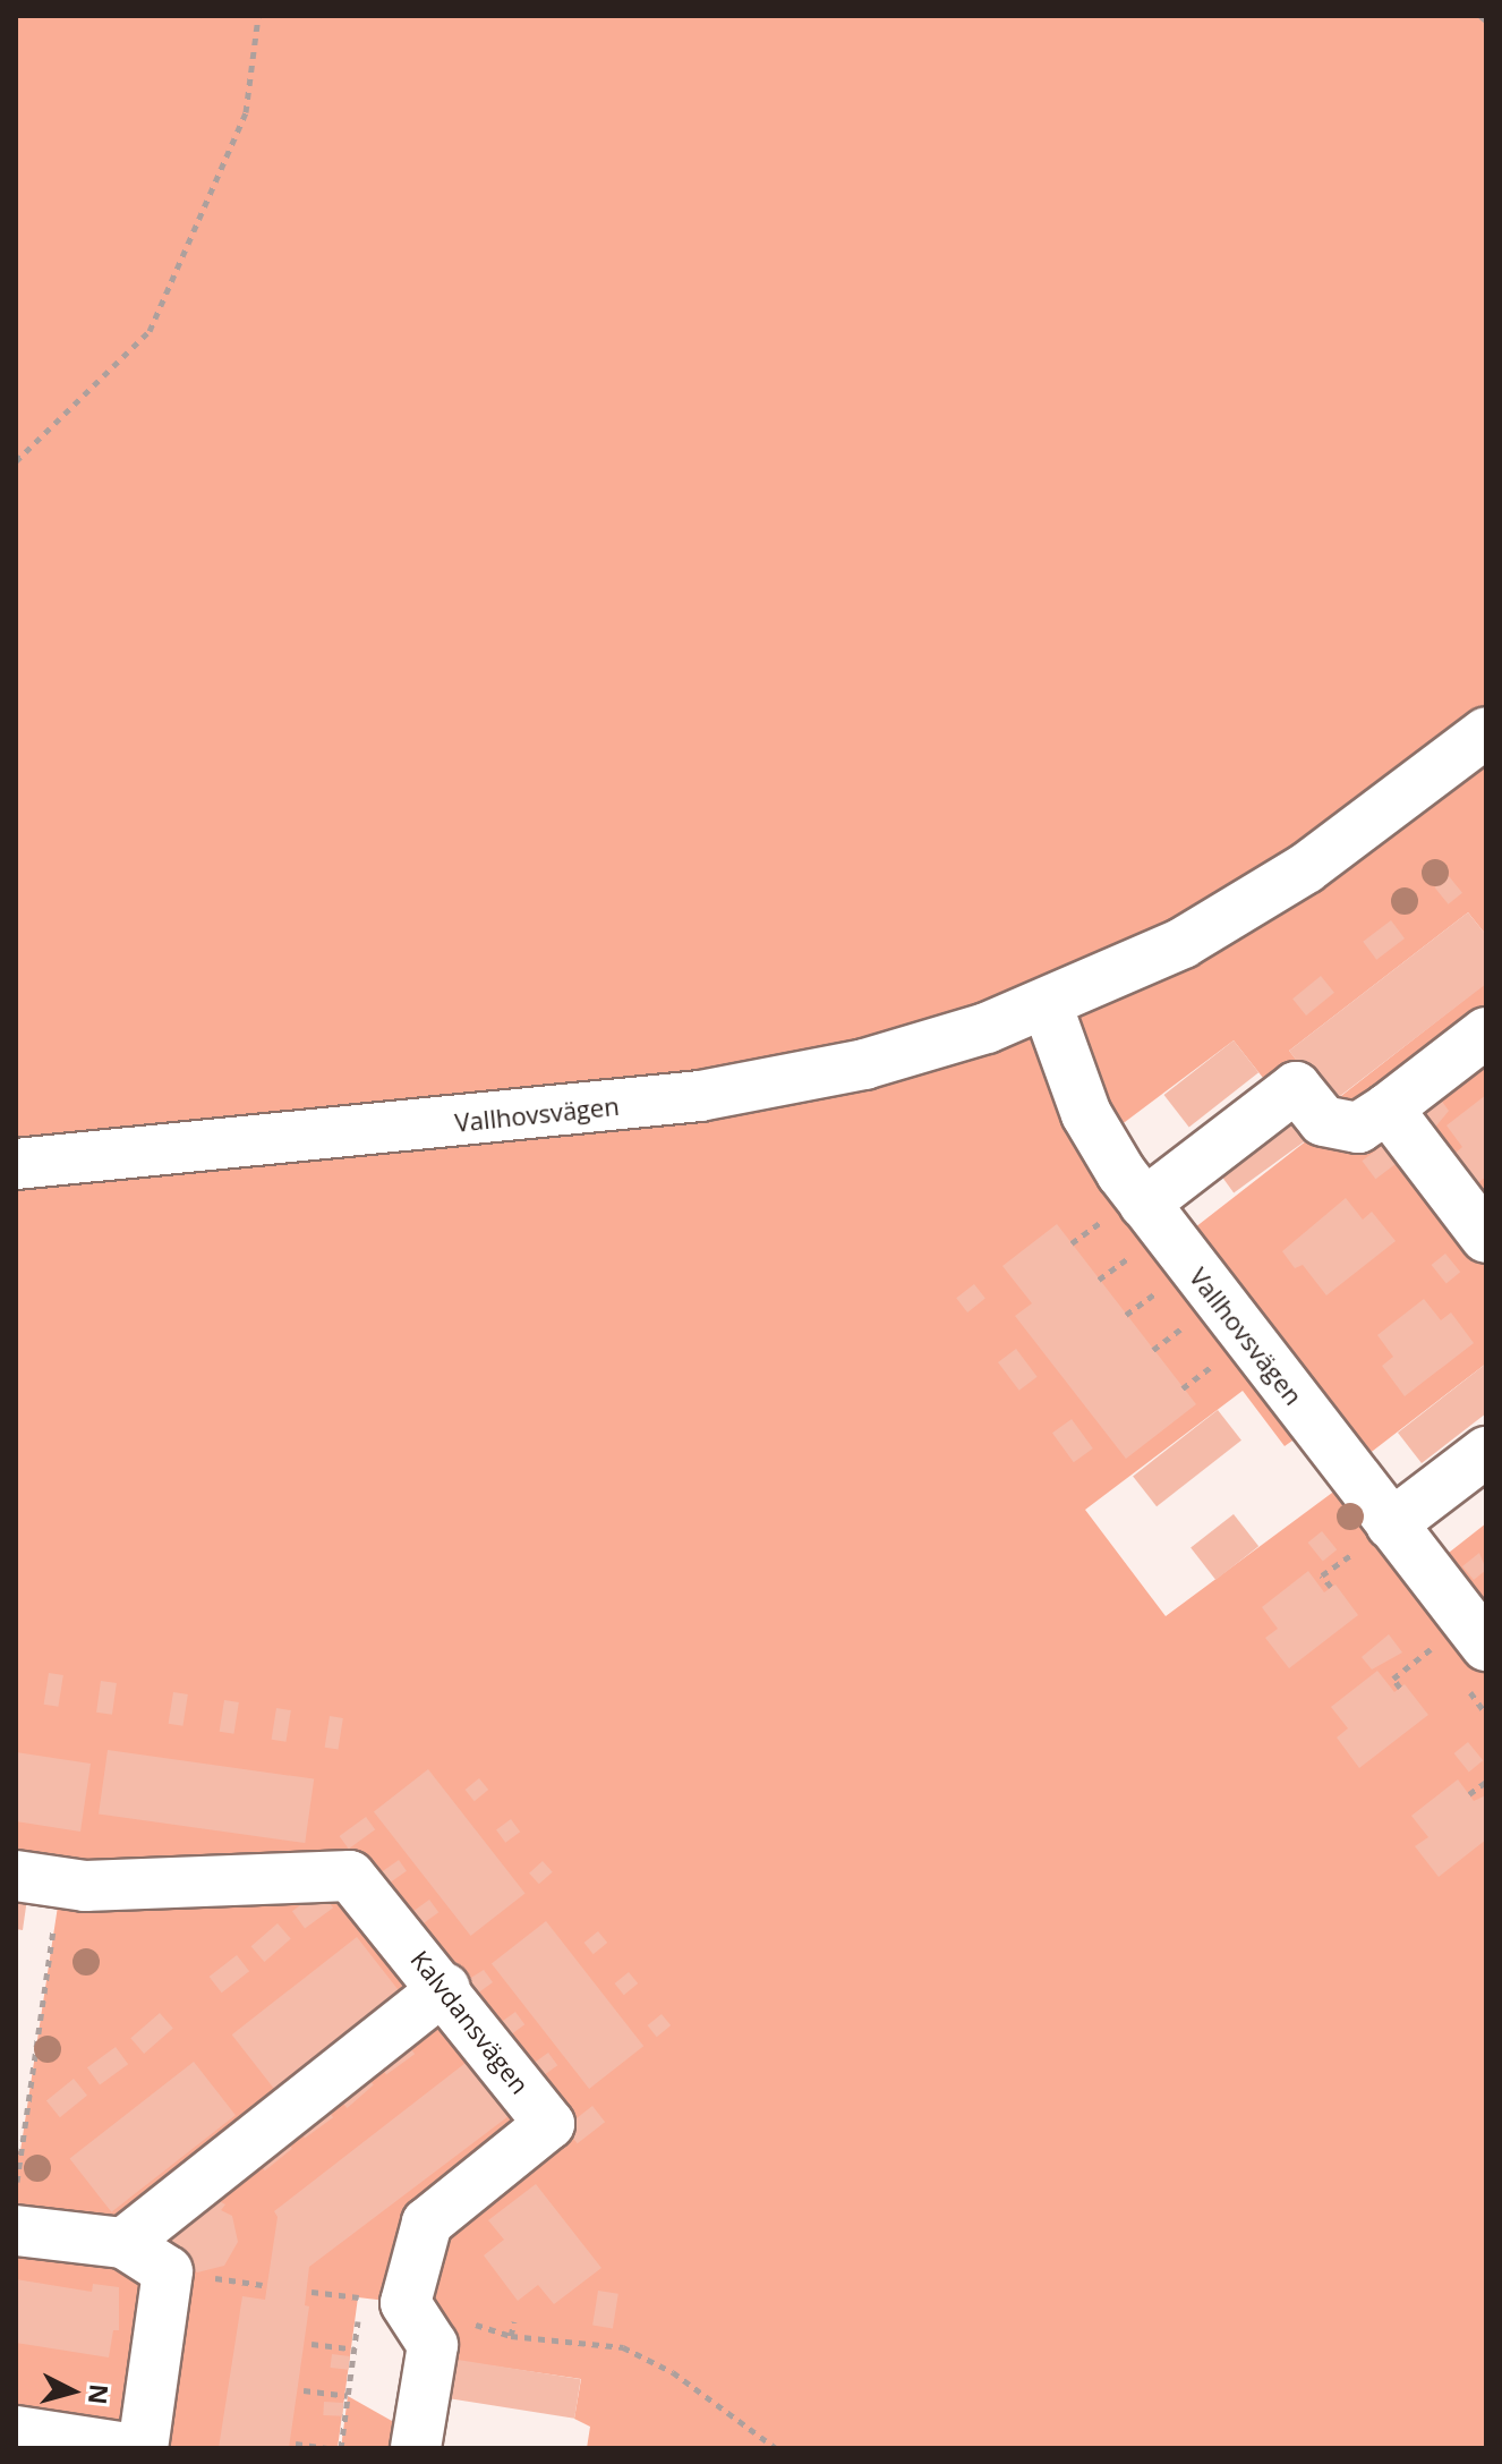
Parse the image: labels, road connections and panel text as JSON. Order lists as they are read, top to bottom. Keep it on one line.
{"streets":{"street":["Vallhovsvägen","Kalvdansvägen"]},"north":"right"}
